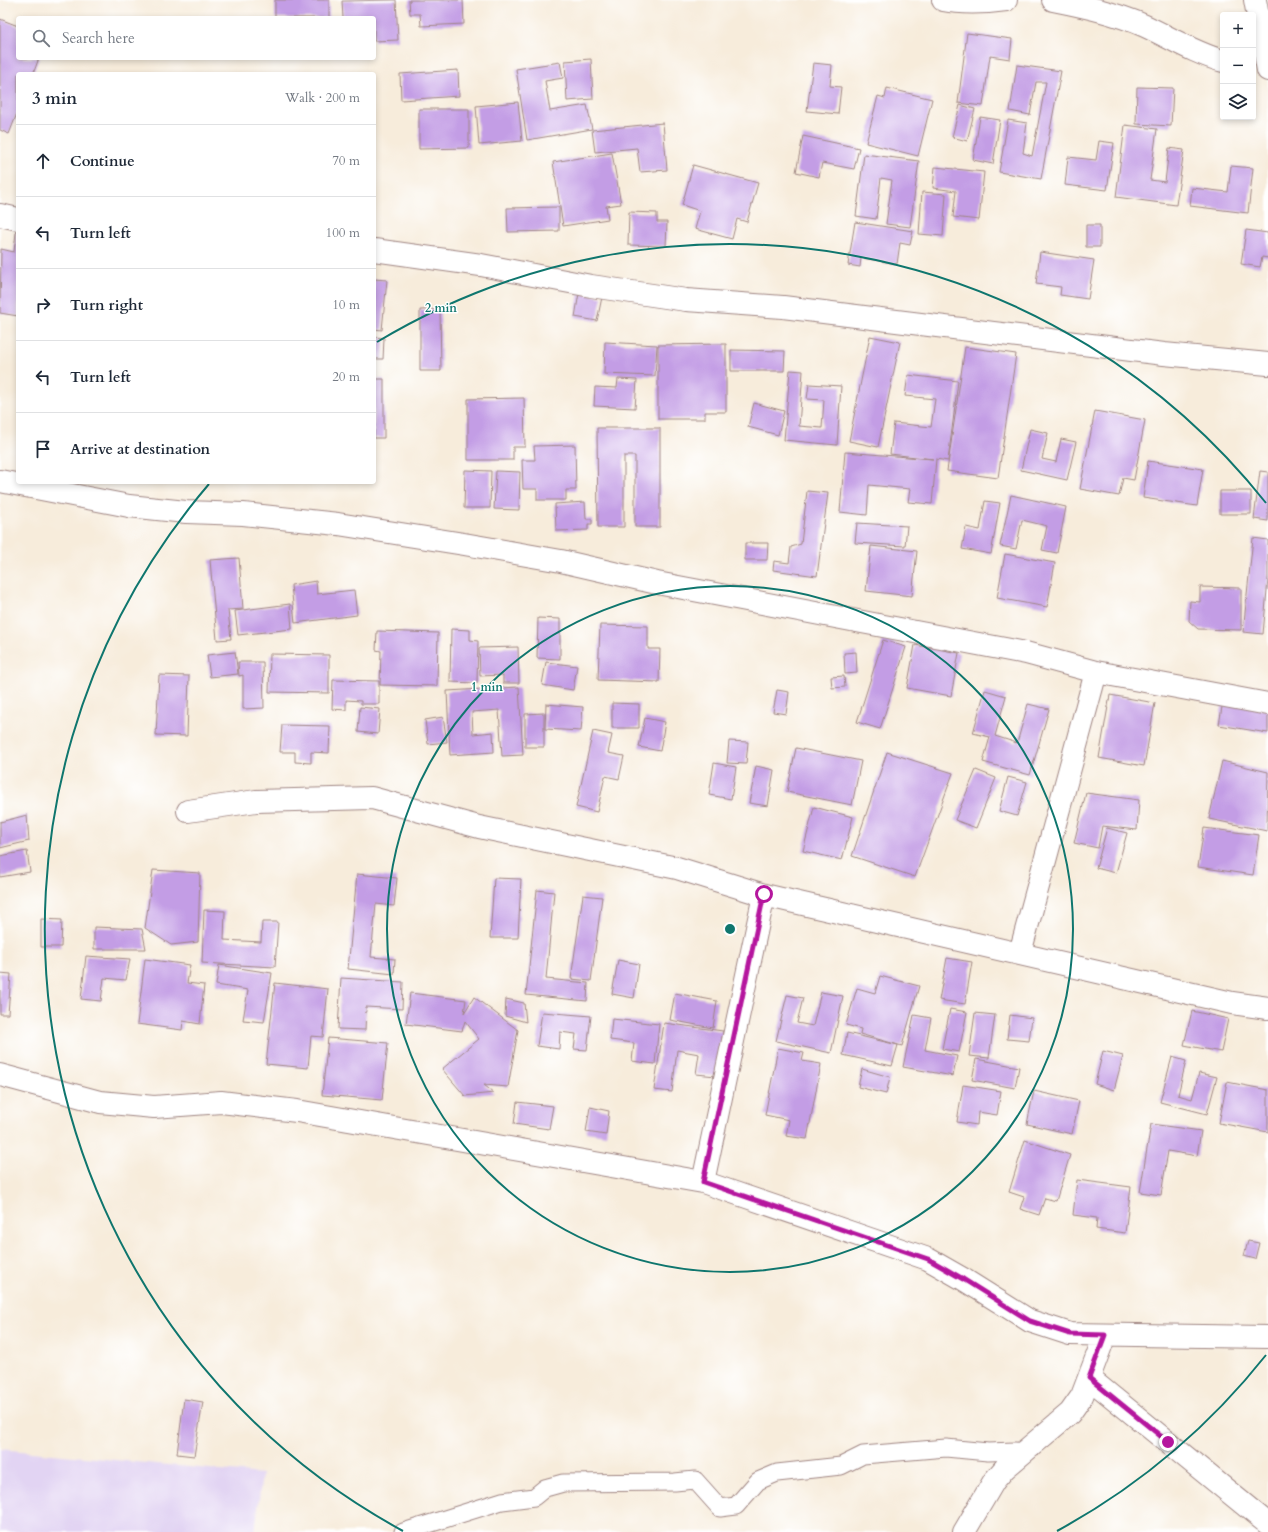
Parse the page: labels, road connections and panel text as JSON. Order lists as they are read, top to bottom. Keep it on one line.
{"page":{"map_buttons":["+","−"],"search":"Search here","heading":["3 min","Walk · 200 m"],"list":[["Continue","70 m"],["Turn left","100 m"],["Turn right","10 m"],["Turn left","20 m"],"Arrive at destination"]},"rings":["2 min","1 min"]}
